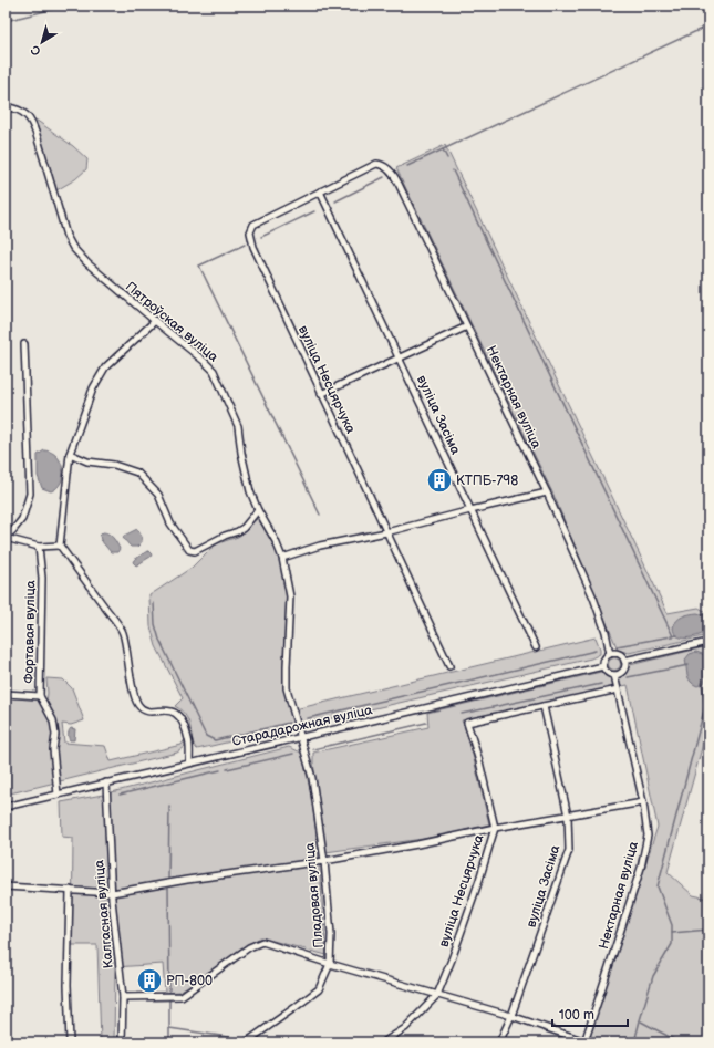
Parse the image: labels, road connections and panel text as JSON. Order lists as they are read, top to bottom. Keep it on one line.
{"streets":{"street":["Пятроўская вуліца","вуліца Несцярчука","Нектарная вуліца","вуліца Засіма","Фортавая вуліца","Старадарожная вуліца","Пладовая вуліца","Калгасная вуліца"]},"crossings":[["Пятроўская вуліца","Старадарожная вуліца"],["Пятроўская вуліца","Пладовая вуліца"],["вуліца Несцярчука","Нектарная вуліца"],["вуліца Несцярчука","вуліца Засіма"],["Нектарная вуліца","Старадарожная вуліца"],["Фортавая вуліца","Старадарожная вуліца"],["Старадарожная вуліца","Пладовая вуліца"],["Старадарожная вуліца","Калгасная вуліца"]],"places":{"building":["КТПБ-798","РП-800"]},"scale_bar":"100 m","north":"bottom left"}
